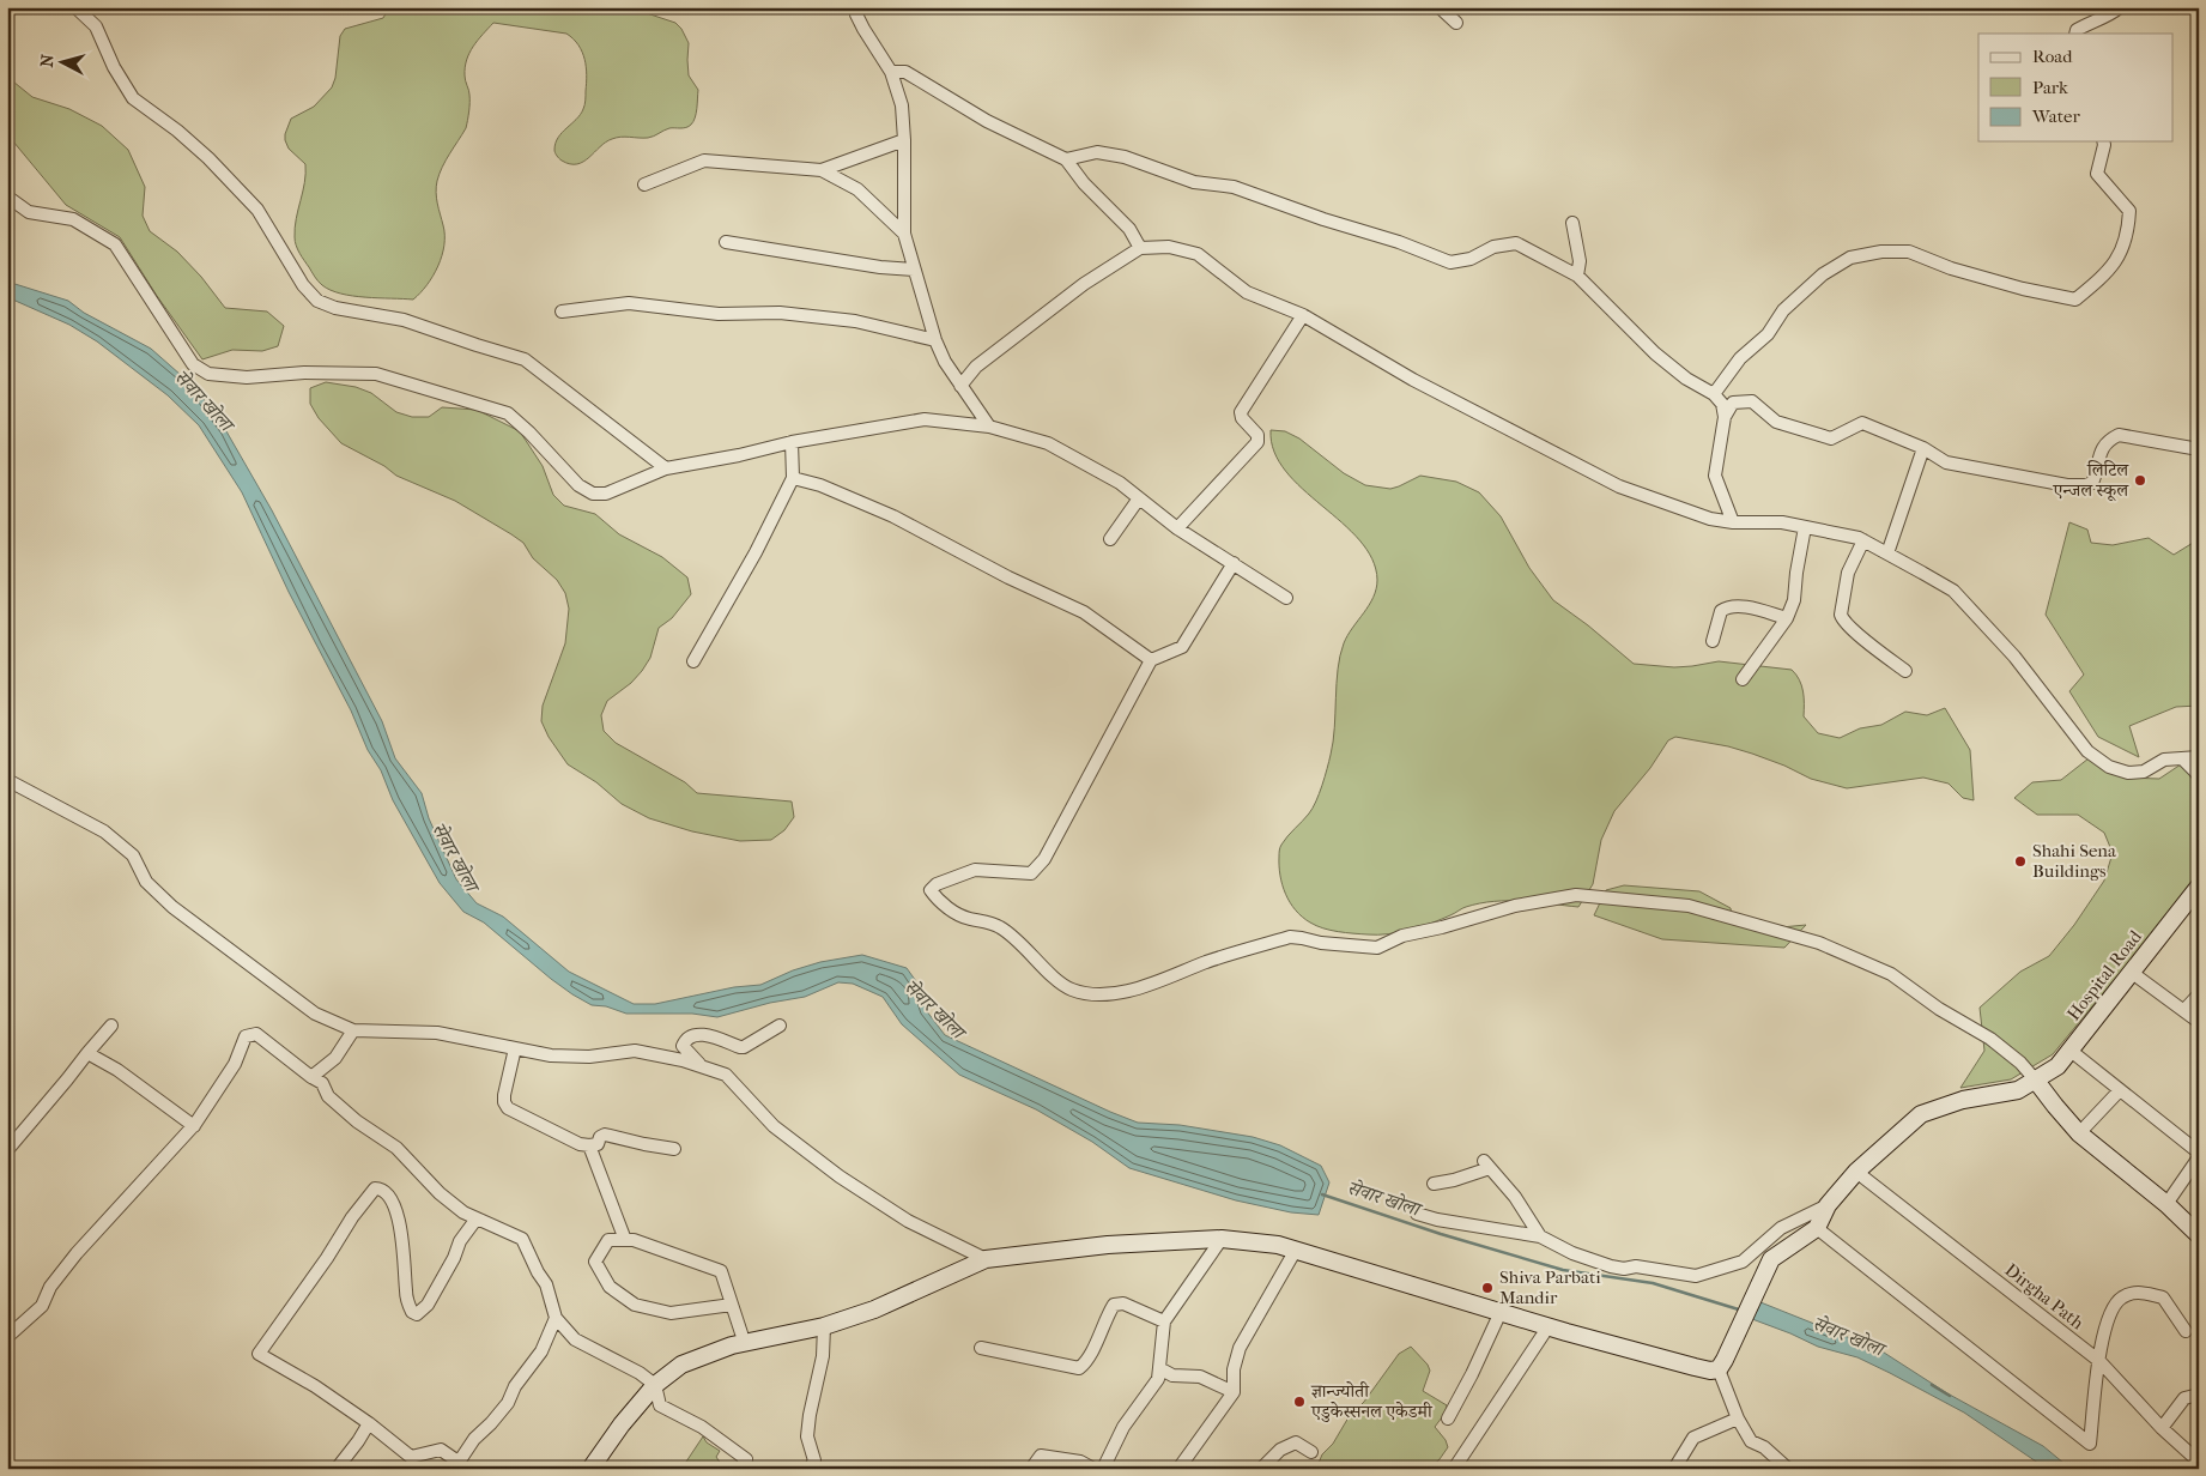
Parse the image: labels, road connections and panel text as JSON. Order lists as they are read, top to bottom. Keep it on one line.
{"streets":{"street":["Hospital Road","Dirgha Path"]},"crossings":[["Hospital Road","Dirgha Path"]],"water":["सेवार खोला"],"places":["लिटिल एन्जल स्कूल","Shahi Sena Buildings","Shiva Parbati Mandir","ज्ञान्ज्योती एडुकेस्सनल एकेडमी"],"legend":["Road","Park","Water"],"north":"left"}
